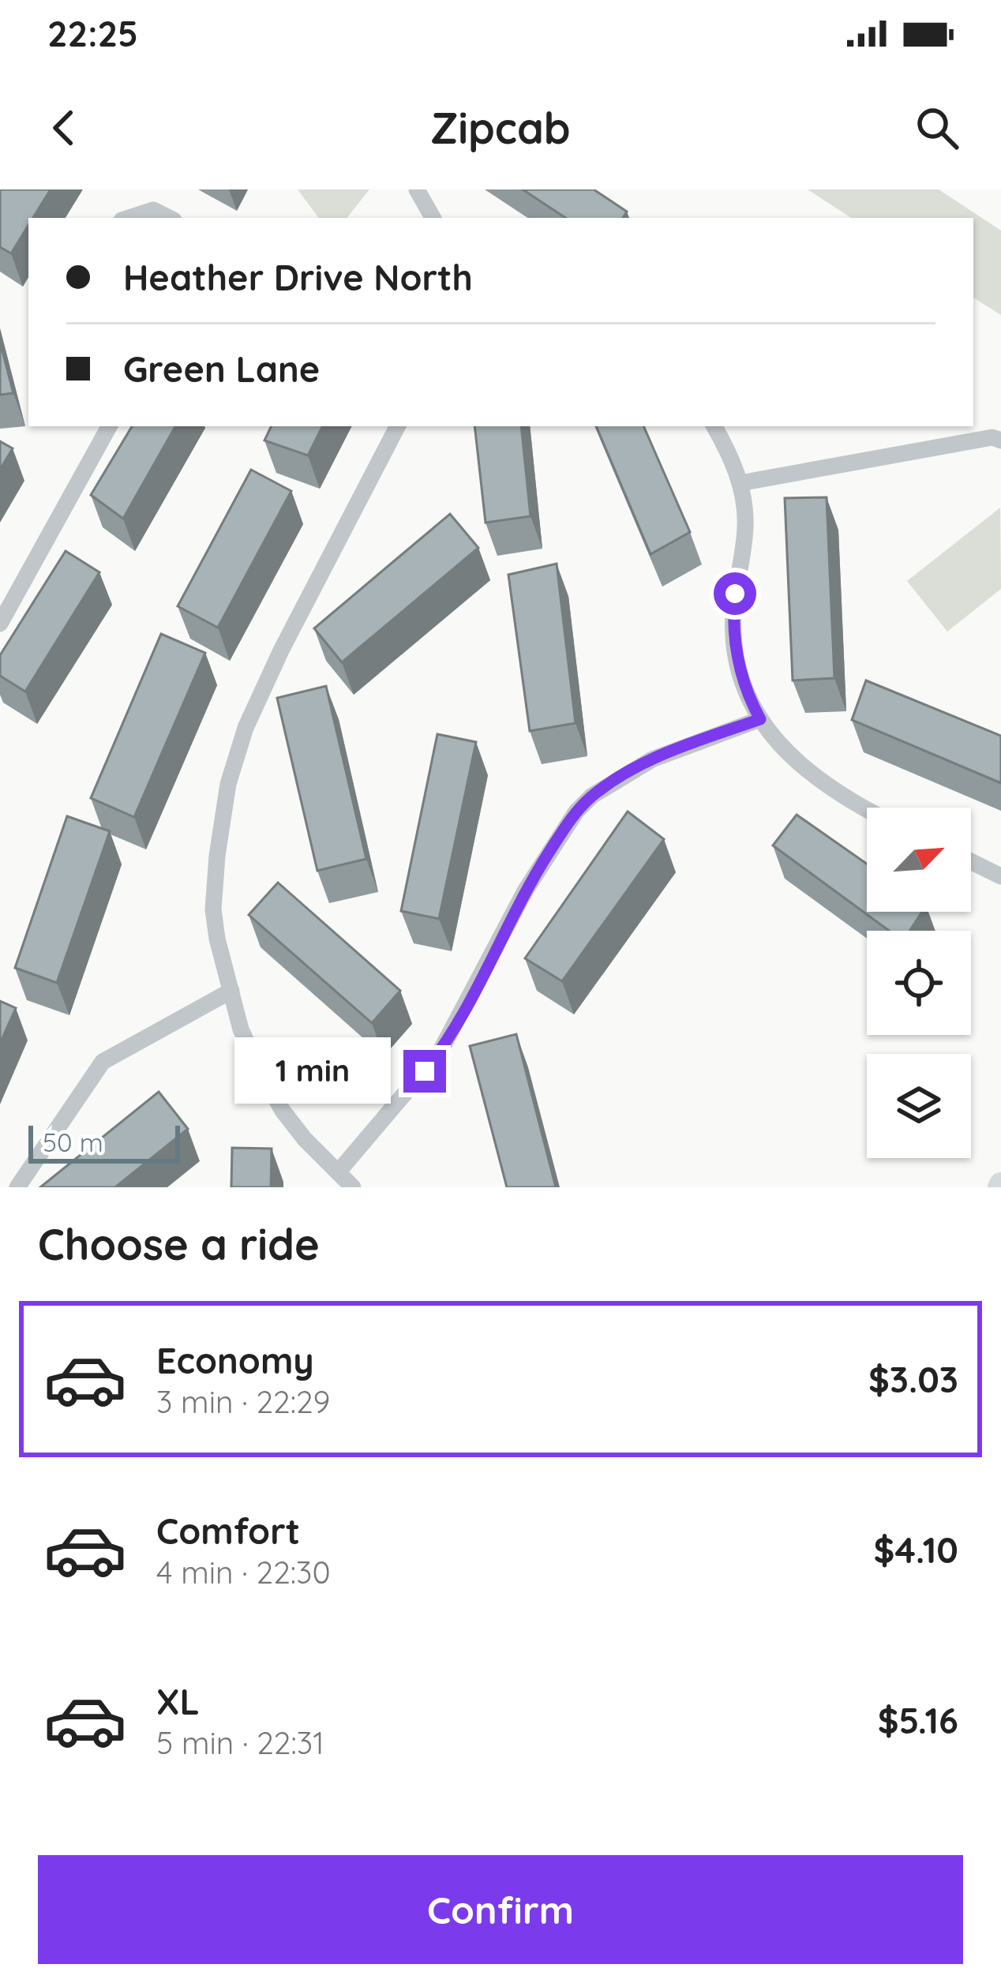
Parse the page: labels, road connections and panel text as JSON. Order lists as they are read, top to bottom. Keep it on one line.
{"scale_bar":"50 m","north":"top right","page":{"status":"22:25","header":"Zipcab","banner":["Heather Drive North","Green Lane"],"bubble":"1 min","scale":"50 m","heading":"Choose a ride","list":[{"name":"Economy","note":"3 min · 22:29","value":"$3.03"},{"name":"Comfort","note":"4 min · 22:30","value":"$4.10"},{"name":"XL","note":"5 min · 22:31","value":"$5.16"}],"buttons":"Confirm"}}
